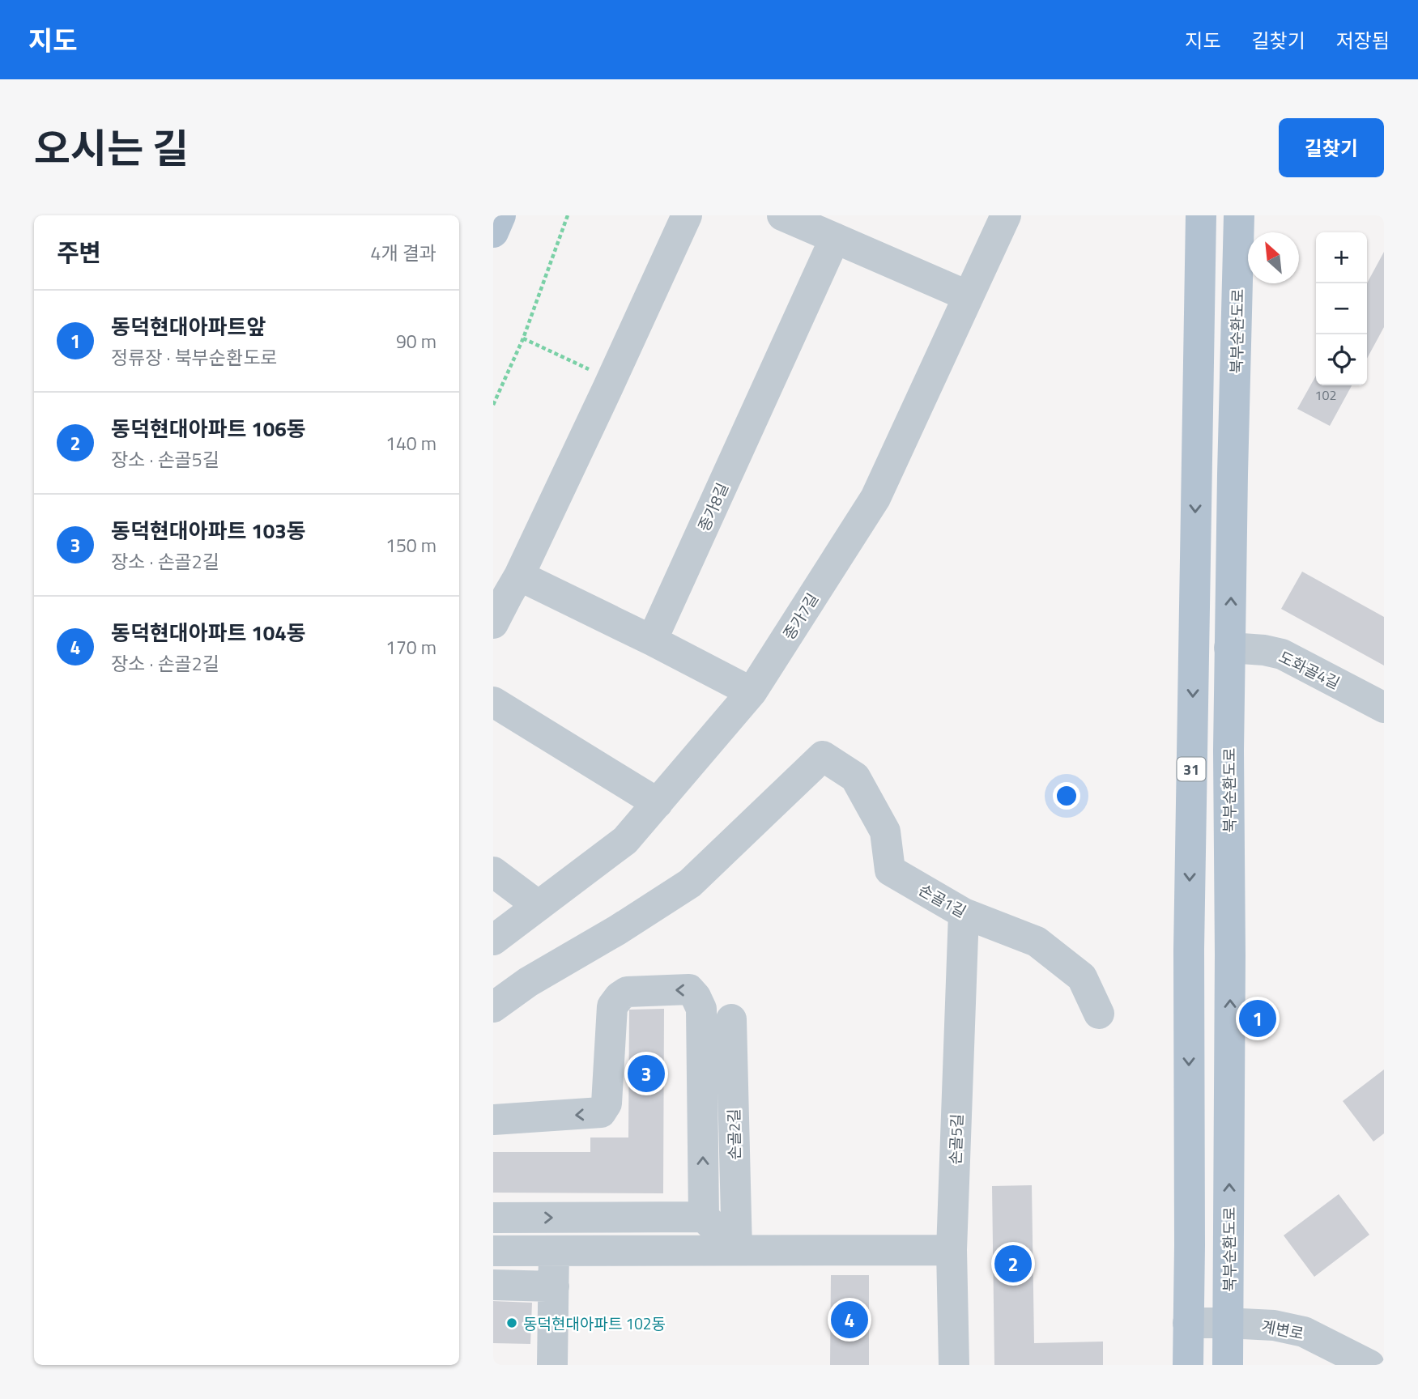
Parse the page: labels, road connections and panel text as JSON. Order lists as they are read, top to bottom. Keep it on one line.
{"streets":{"main road":["북부순환도로","31"],"street":["종가8길","종가7길","도화골4길","손골1길","손골2길","손골5길","계변로"]},"crossings":[["북부순환도로","도화골4길"],["북부순환도로","계변로"],["31","계변로"],["손골1길","손골5길"]],"places":["동덕현대아파트 102동"],"house_numbers":["102"],"north":"top left","page":{"header":"지도","nav":["지도","길찾기","저장됨"],"title":"오시는 길","buttons":"길찾기","heading":["주변","4개 결과"],"map_buttons":["+","−"],"list":[{"mark":"1","name":"동덕현대아파트앞","note":"정류장 · 북부순환도로","value":"90 m"},{"mark":"2","name":"동덕현대아파트 106동","note":"장소 · 손골5길","value":"140 m"},{"mark":"3","name":"동덕현대아파트 103동","note":"장소 · 손골2길","value":"150 m"},{"mark":"4","name":"동덕현대아파트 104동","note":"장소 · 손골2길","value":"170 m"}],"pins":["1","3","2","4"]}}
